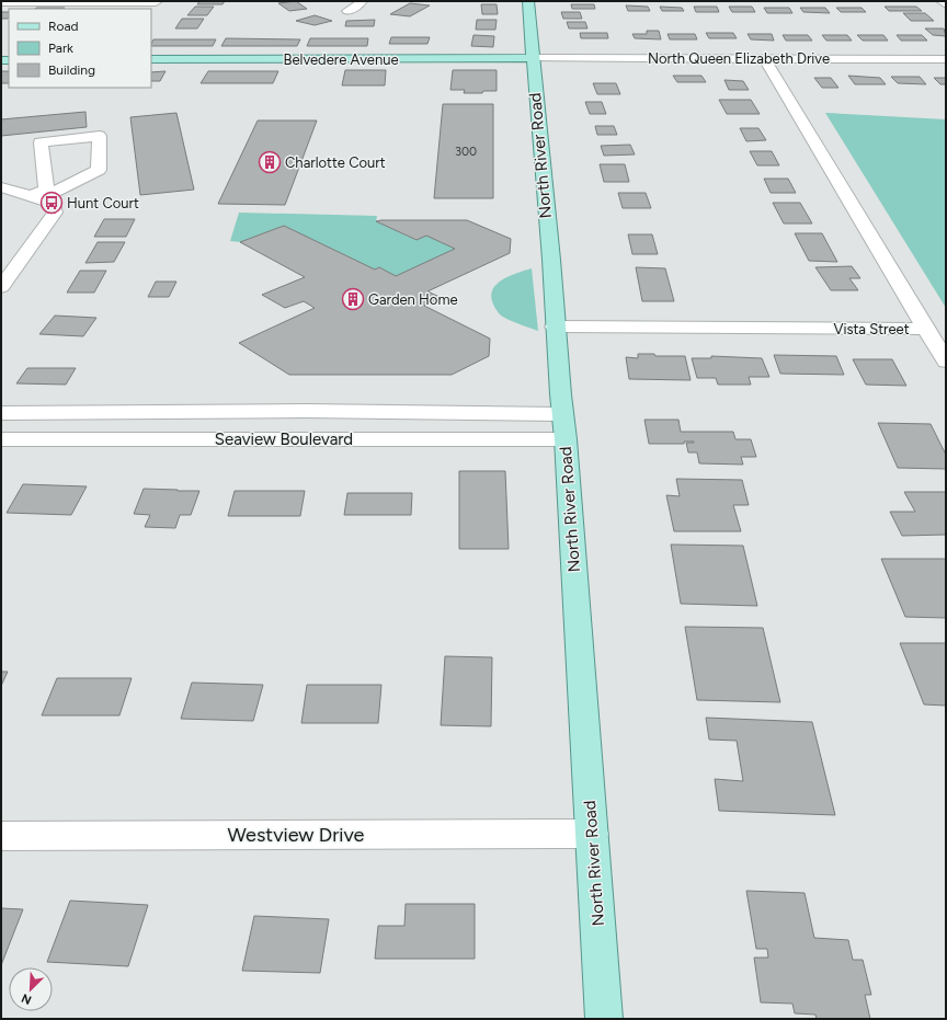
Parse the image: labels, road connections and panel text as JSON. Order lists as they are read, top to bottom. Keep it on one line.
{"streets":{"main road":["Belvedere Avenue","North River Road"],"street":["North Queen Elizabeth Drive","Vista Street","Seaview Boulevard","Westview Drive"]},"crossings":[["North Queen Elizabeth Drive","Belvedere Avenue"],["North Queen Elizabeth Drive","North River Road"],["North Queen Elizabeth Drive","Vista Street"],["Belvedere Avenue","North River Road"],["North River Road","Vista Street"],["North River Road","Seaview Boulevard"],["North River Road","Westview Drive"]],"places":{"building":["Charlotte Court","Garden Home"],"bus stop":["Hunt Court"]},"house_numbers":["300"],"legend":["Road","Park","Building"],"north":"bottom left"}
